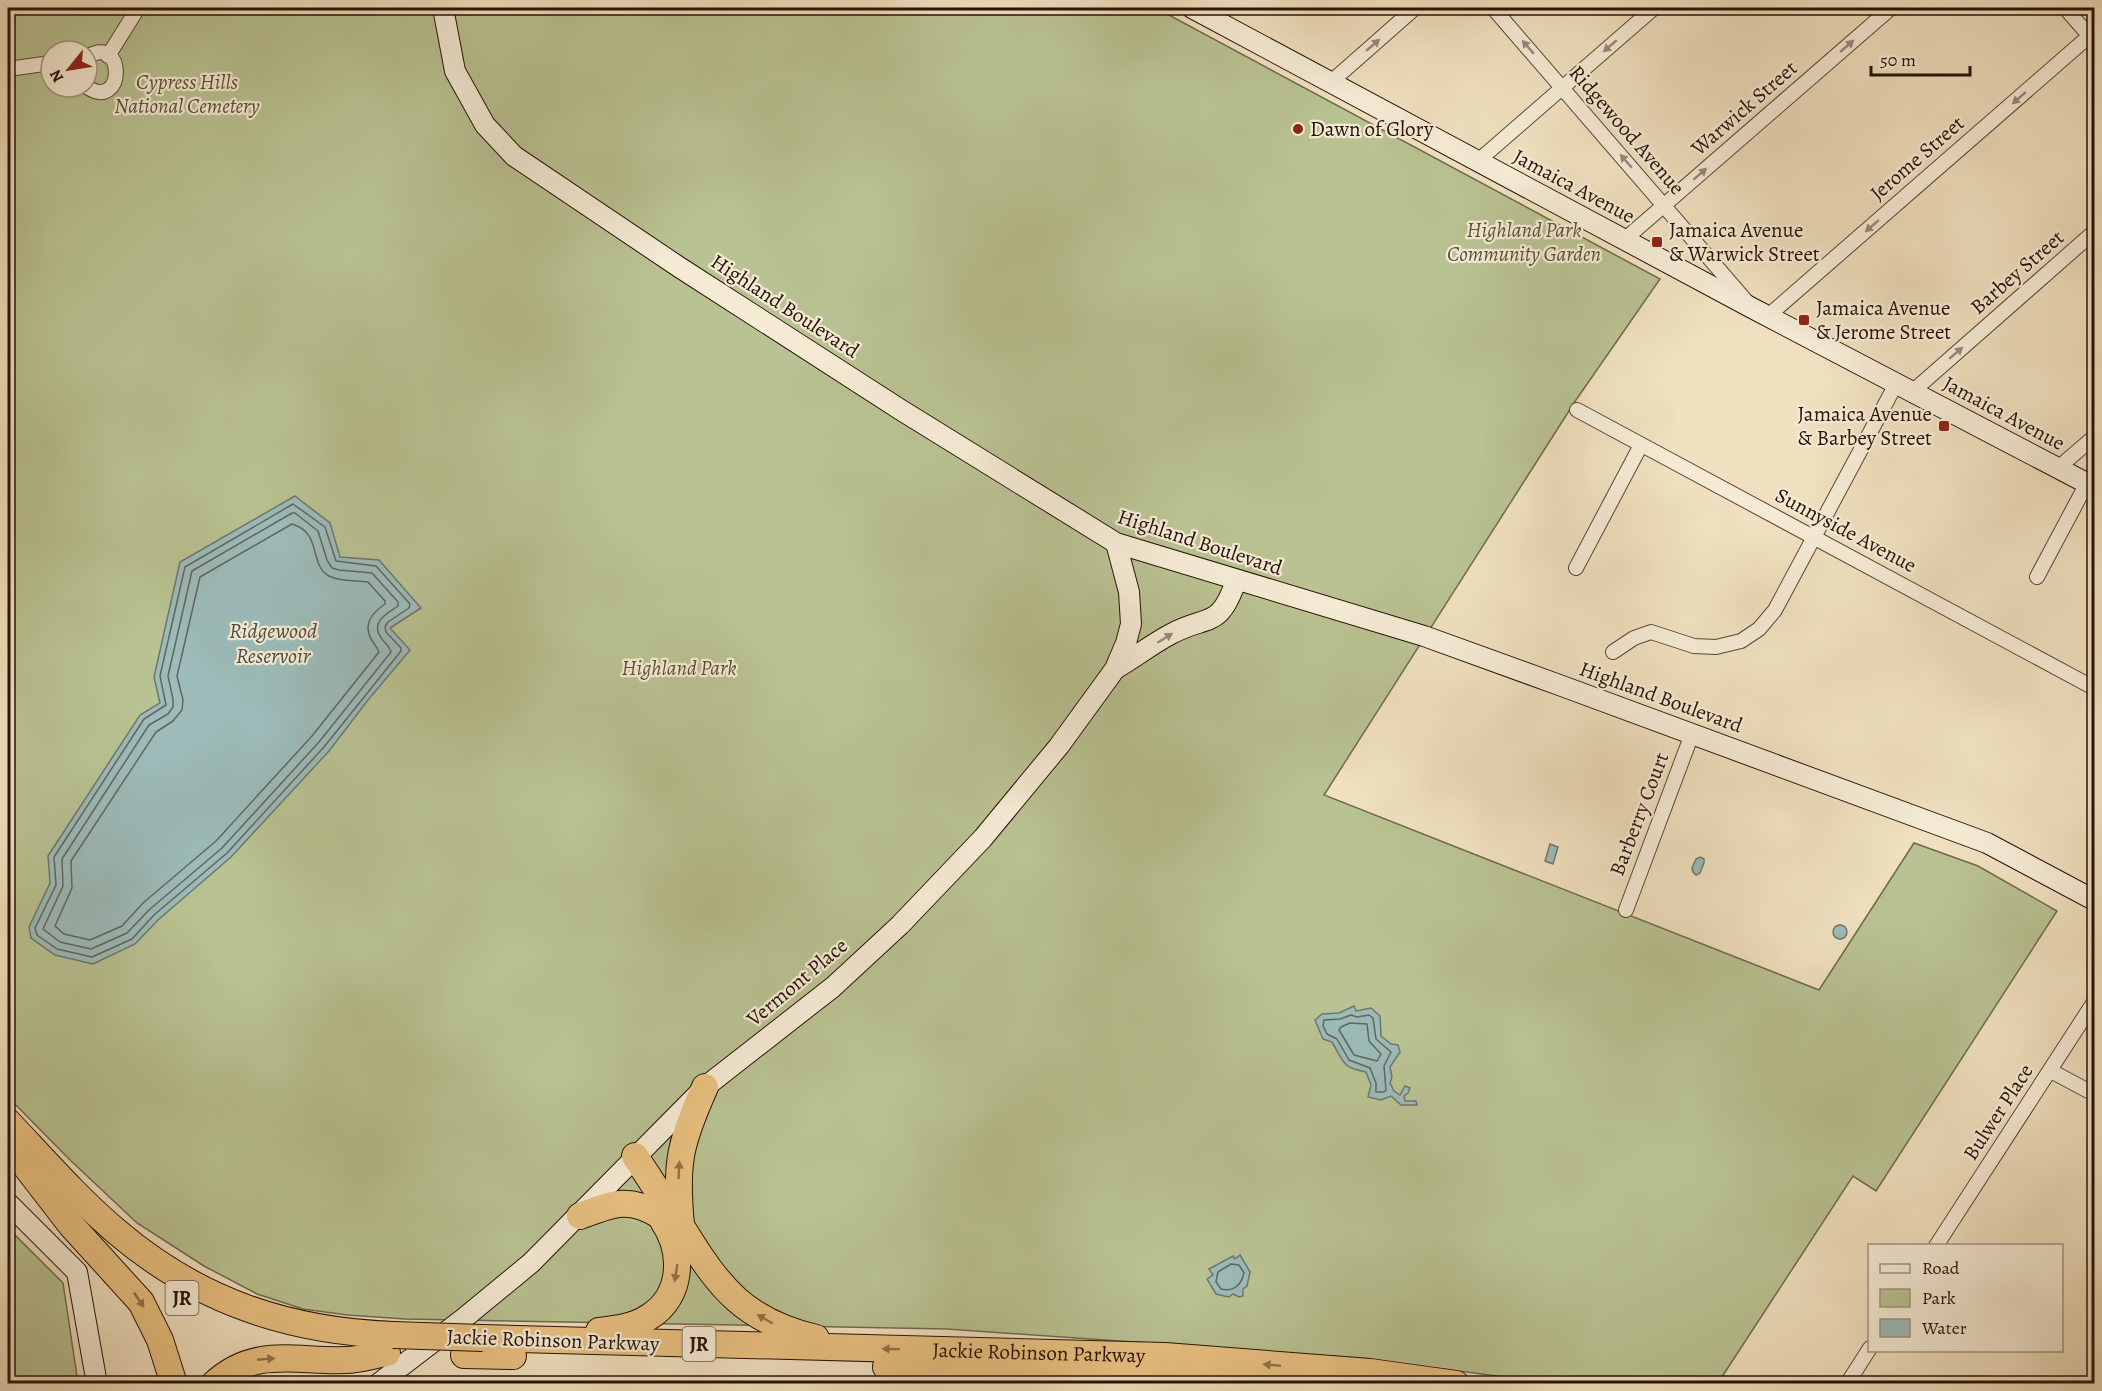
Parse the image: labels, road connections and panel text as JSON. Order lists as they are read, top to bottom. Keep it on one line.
{"streets":{"highway":["JR","Jackie Robinson Parkway"],"main road":["Jamaica Avenue","Highland Boulevard","Vermont Place"],"street":["Warwick Street","Ridgewood Avenue","Jerome Street","Barbey Street","Sunnyside Avenue","Barberry Court","Bulwer Place"]},"crossings":[["Warwick Street","Ridgewood Avenue"],["Warwick Street","Jamaica Avenue"],["Ridgewood Avenue","Jerome Street"],["Ridgewood Avenue","Jamaica Avenue"],["Jerome Street","Jamaica Avenue"],["Jamaica Avenue","Barbey Street"],["Barbey Street","Sunnyside Avenue"],["Highland Boulevard","Barberry Court"],["Highland Boulevard","Vermont Place"]],"one_way":["Warwick Street","Ridgewood Avenue","Jerome Street","Barbey Street"],"water":["Ridgewood Reservoir"],"parks":["Cypress Hills National Cemetery","Highland Park Community Garden","Highland Park"],"places":{"other":["Dawn of Glory"],"transit":["Jamaica Avenue & Warwick Street","Jamaica Avenue & Jerome Street","Jamaica Avenue & Barbey Street"]},"legend":["Road","Park","Water"],"scale_bar":"50 m","north":"bottom left"}
